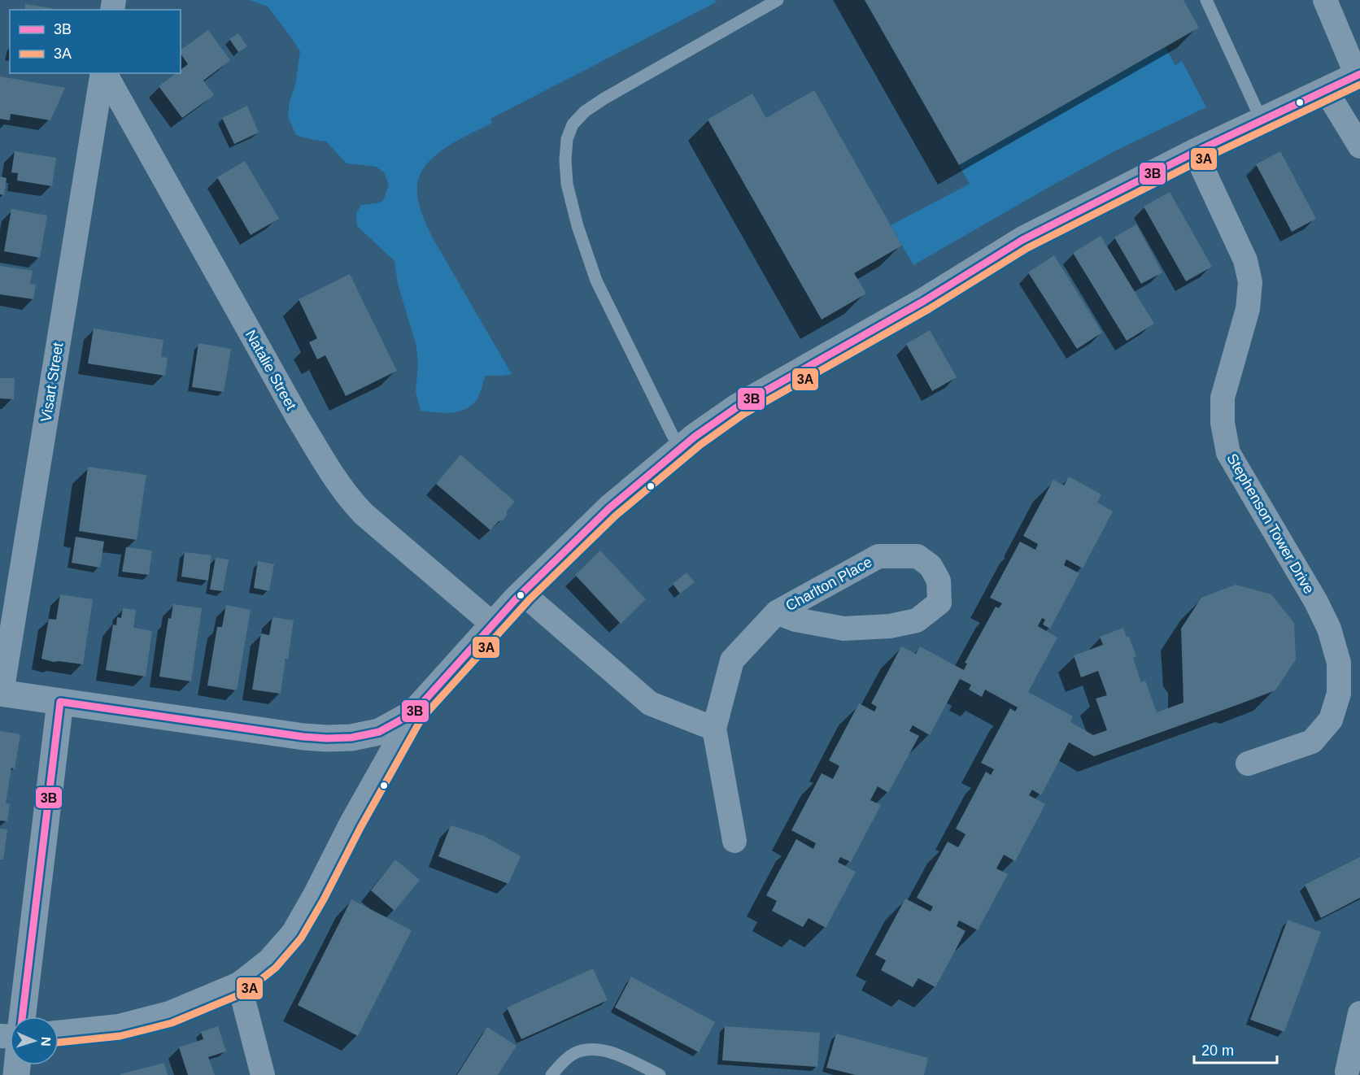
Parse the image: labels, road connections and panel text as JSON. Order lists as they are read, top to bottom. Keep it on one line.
{"streets":{"street":["Natalie Street","Visart Street","Stephenson Tower Drive","Charlton Place"]},"lines":["transit line 3B","transit line 3A"],"legend":["3B","3A"],"scale_bar":"20 m","north":"right"}
